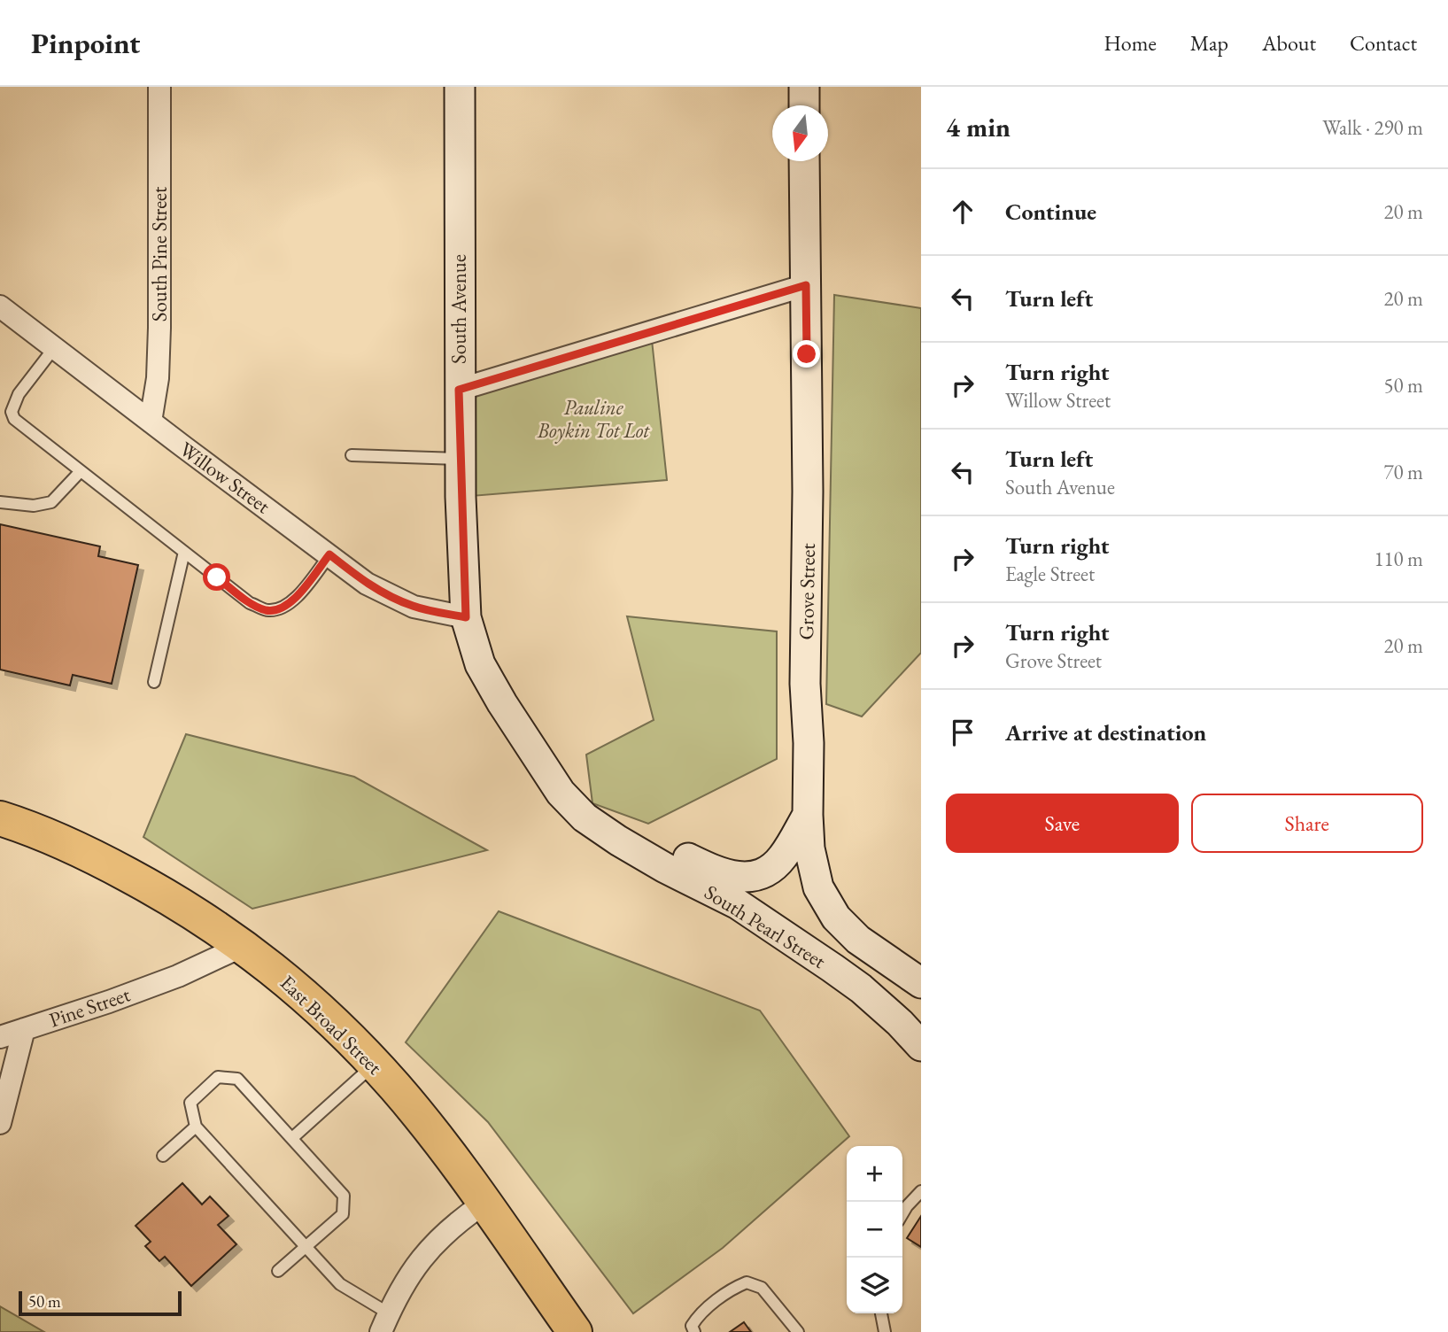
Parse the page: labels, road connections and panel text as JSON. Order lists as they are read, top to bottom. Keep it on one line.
{"streets":{"highway":["East Broad Street"],"main road":["South Avenue","Grove Street","South Pearl Street"],"street":["South Pine Street","Willow Street","Pine Street"]},"crossings":[["South Pine Street","Willow Street"],["South Avenue","Willow Street"],["South Avenue","South Pearl Street"],["Pine Street","East Broad Street"]],"parks":["Pauline Boykin Tot Lot"],"scale_bar":"50 m","north":"bottom","page":{"header":"Pinpoint","nav":["Home","Map","About","Contact"],"heading":["4 min","Walk · 290 m"],"list":[["Continue","20 m"],["Turn left","20 m"],["Turn right","Willow Street","50 m"],["Turn left","South Avenue","70 m"],["Turn right","Eagle Street","110 m"],["Turn right","Grove Street","20 m"],"Arrive at destination"],"buttons":["Save","Share"],"map_buttons":["+","−"],"scale":"50 m"}}
